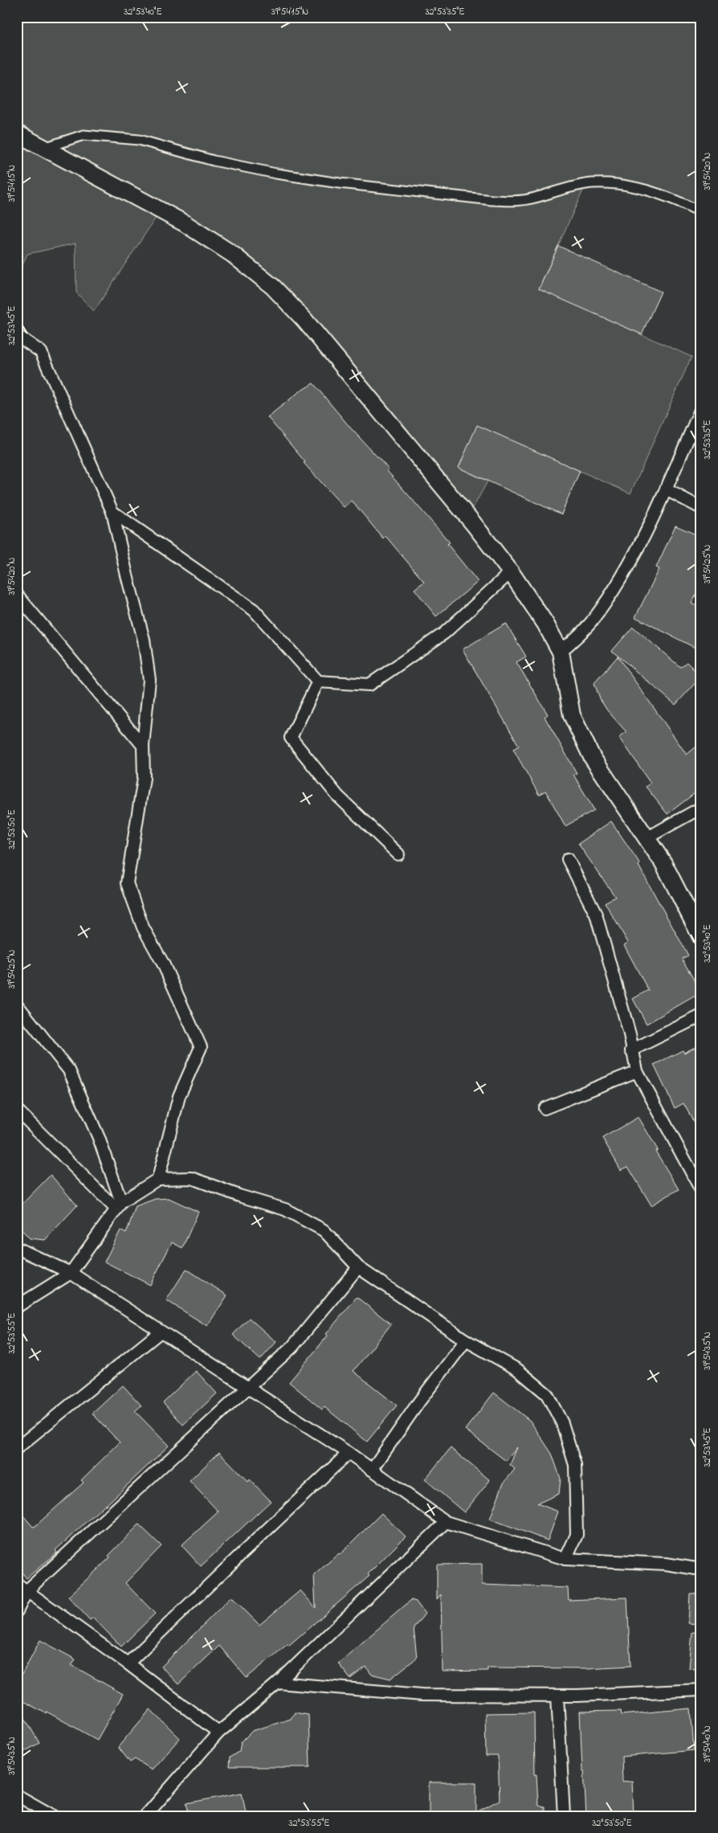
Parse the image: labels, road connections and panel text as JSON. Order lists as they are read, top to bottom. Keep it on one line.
{"coordinates":["32°53'40\"E","39°54'15\"N","32°53'35\"E","39°54'20\"N","32°53'45\"E","39°54'25\"N","32°53'50\"E","32°53'55\"E","39°54'35\"N","39°54'40\"N"]}
